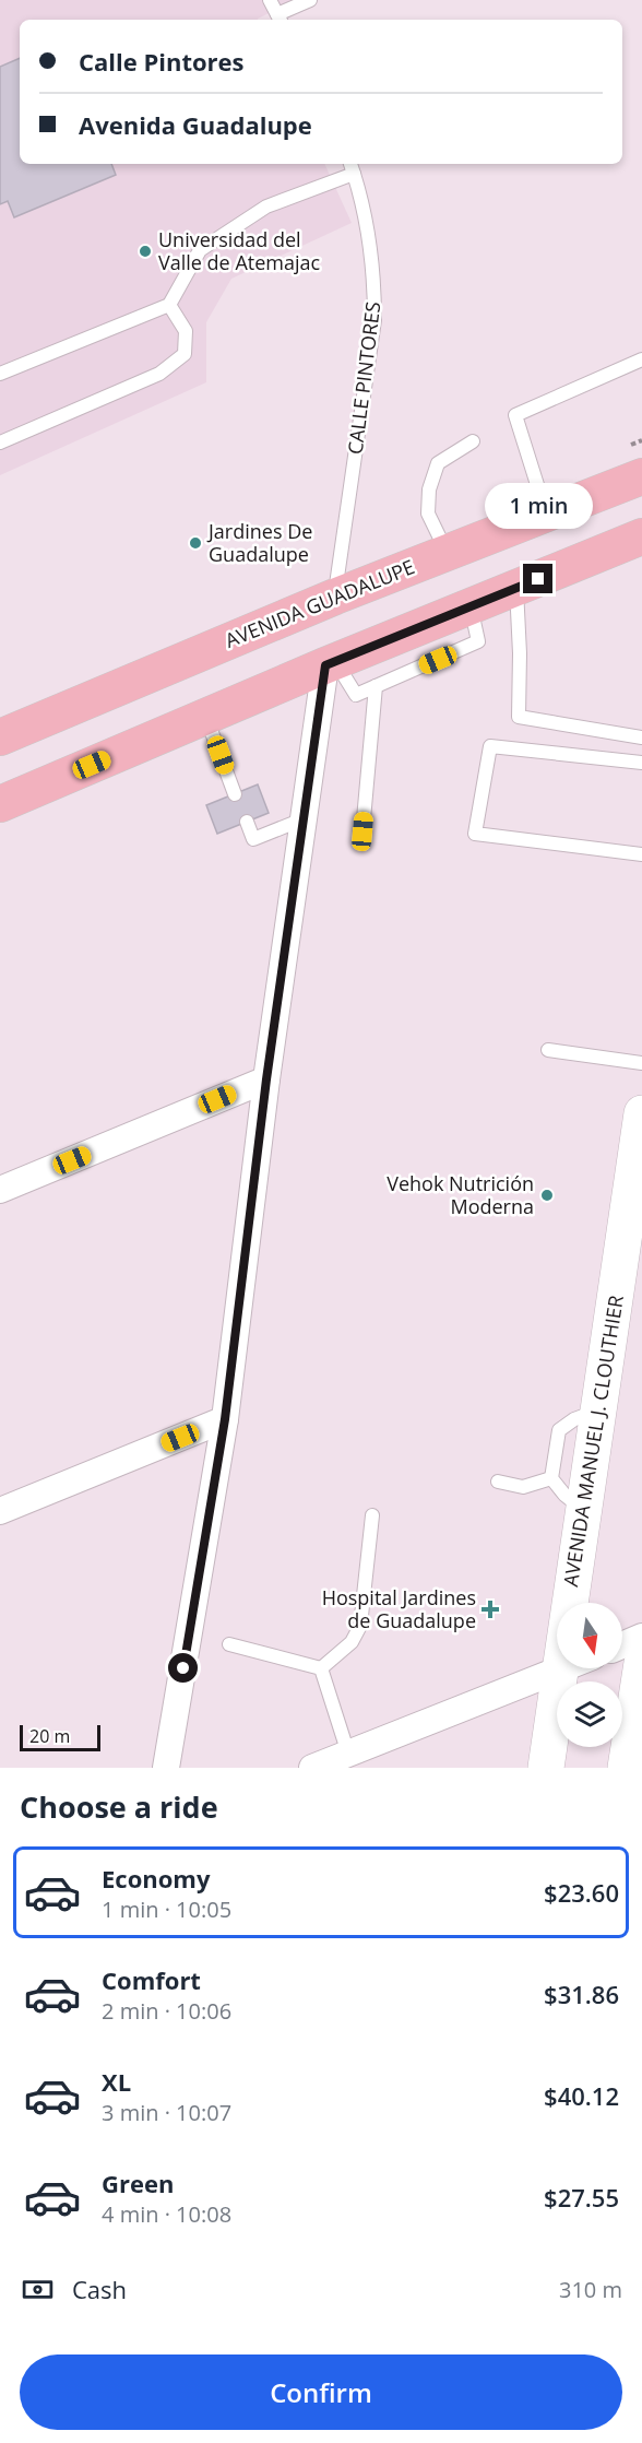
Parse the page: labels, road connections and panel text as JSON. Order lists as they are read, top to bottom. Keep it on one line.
{"streets":{"main road":["AVENIDA GUADALUPE","AVENIDA MANUEL J. CLOUTHIER"],"lane":["CALLE PINTORES"]},"crossings":[["CALLE PINTORES","AVENIDA GUADALUPE"]],"places":{"other":["Universidad del Valle de Atemajac","Jardines De Guadalupe","Vehok Nutrición Moderna"],"health":["Hospital Jardines de Guadalupe"]},"scale_bar":"20 m","north":"bottom","page":{"banner":["Calle Pintores","Avenida Guadalupe"],"bubble":"1 min","scale":"20 m","heading":"Choose a ride","list":[{"name":"Economy","note":"1 min · 10:05","value":"$23.60"},{"name":"Comfort","note":"2 min · 10:06","value":"$31.86"},{"name":"XL","note":"3 min · 10:07","value":"$40.12"},{"name":"Green","note":"4 min · 10:08","value":"$27.55"}],"pay":["Cash","310 m"],"buttons":"Confirm"}}
